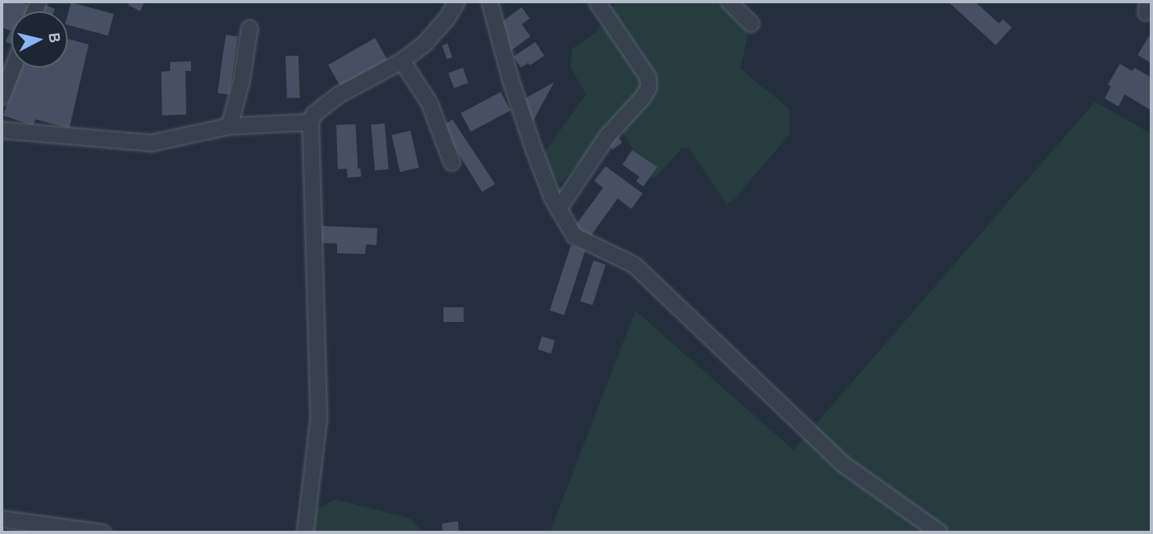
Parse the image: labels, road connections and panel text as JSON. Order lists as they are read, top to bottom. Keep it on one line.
{"north":"right"}
